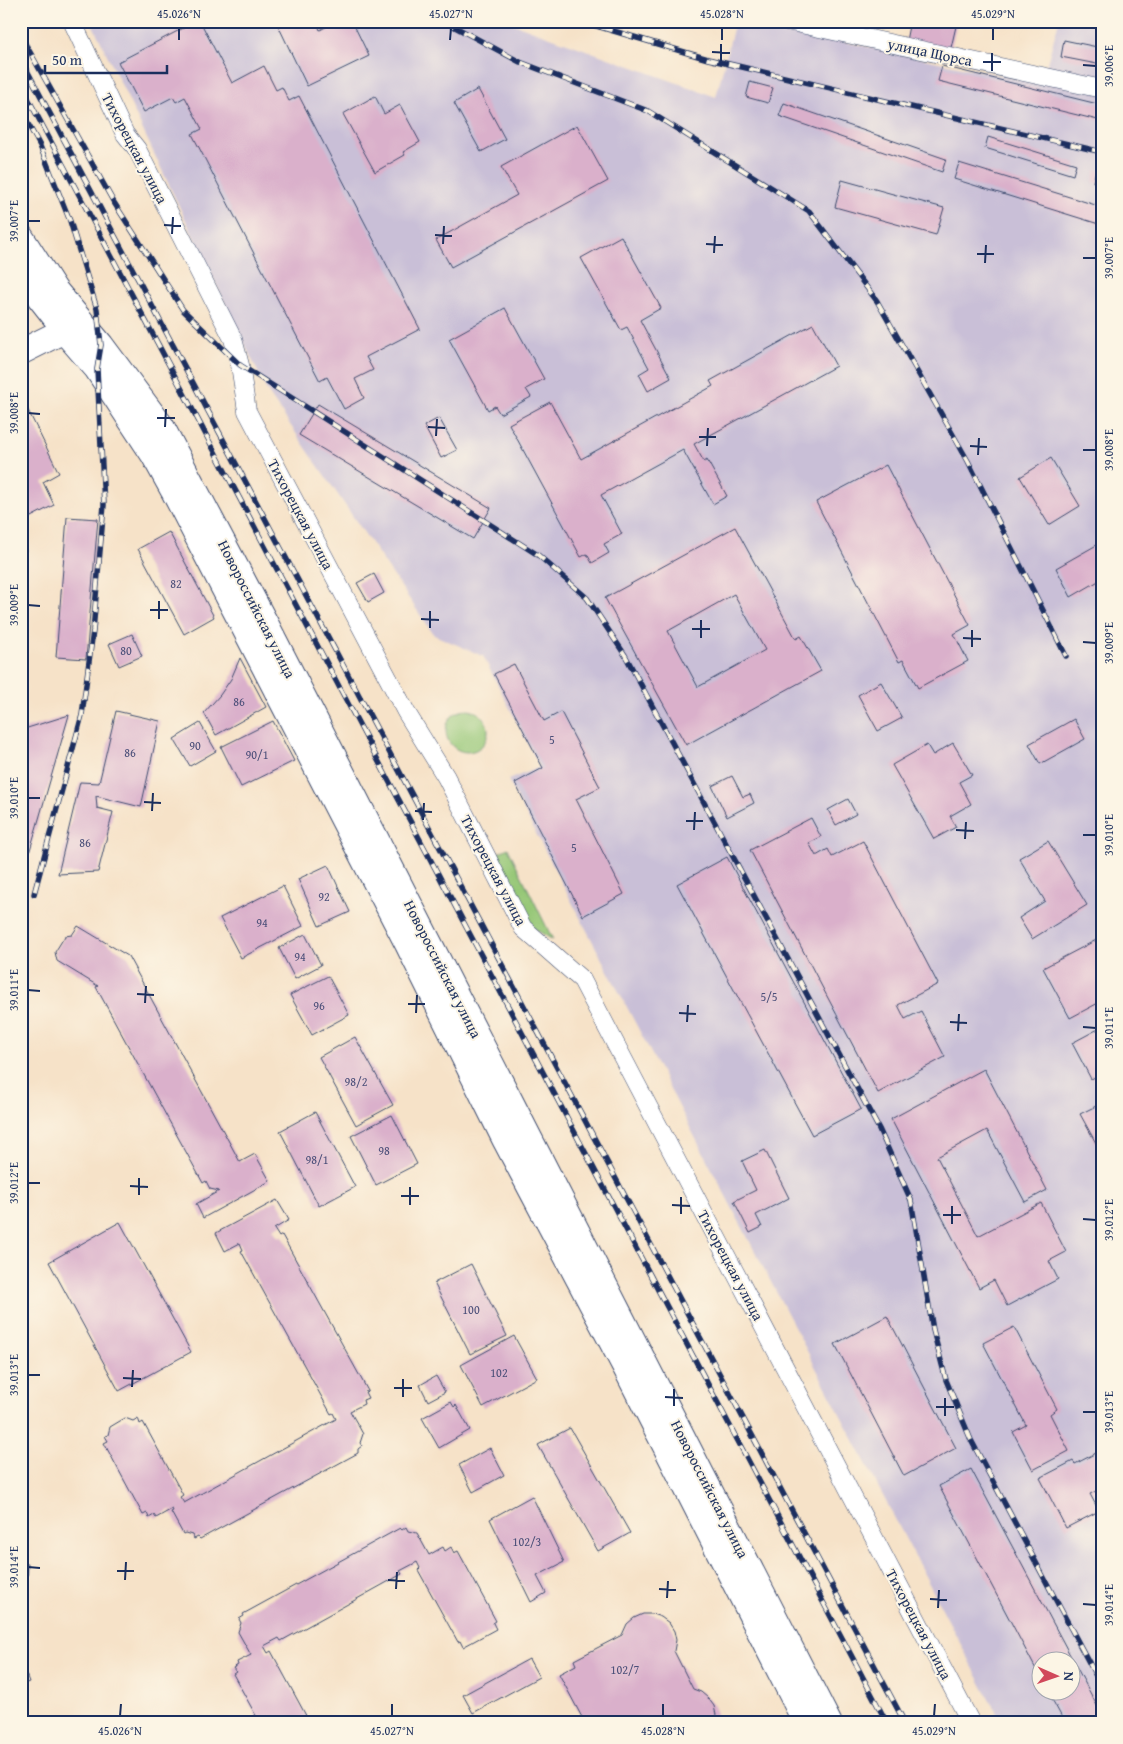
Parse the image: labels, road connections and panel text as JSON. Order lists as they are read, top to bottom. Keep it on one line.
{"streets":{"main road":["Новороссийская улица"],"street":["улица Щорса","Тихорецкая улица"]},"house_numbers":["82","80","86","5","90","86","90/1","86","5","92","94","94","5/5","96","98/2","98","98/1","100","102","102/3","102/7"],"scale_bar":"50 m","north":"right","coordinates":["45.026°N","45.027°N","45.028°N","45.029°N","39.006°E","39.007°E","39.008°E","39.009°E","39.010°E","39.011°E","39.012°E","39.013°E","39.014°E"]}
